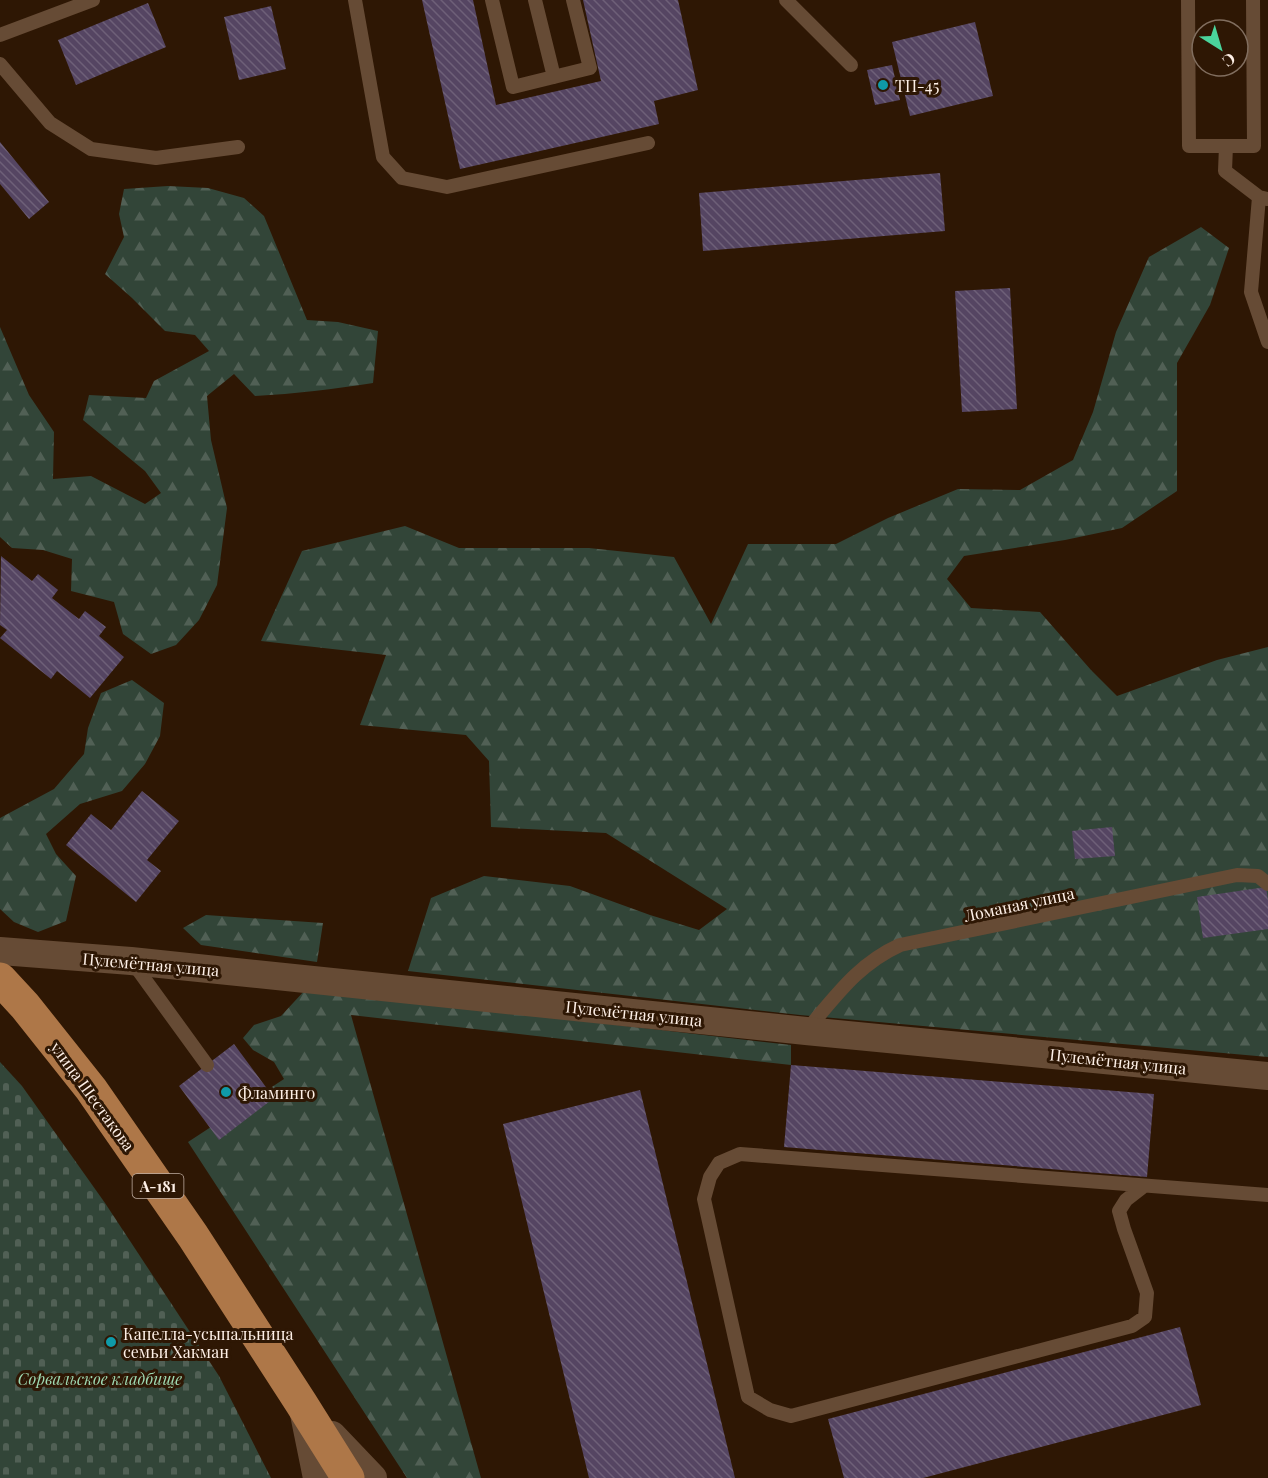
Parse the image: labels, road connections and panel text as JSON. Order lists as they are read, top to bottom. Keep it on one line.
{"streets":{"main road":["улица Шестакова","А-181"],"street":["Пулемётная улица"],"lane":["Ломаная улица"]},"crossings":[["Ломаная улица","Пулемётная улица"],["улица Шестакова","А-181"]],"parks":["Сорвальское кладбище"],"places":["ТП-45","Фламинго","Капелла-усыпальница семьи Хакман"],"north":"bottom right"}
